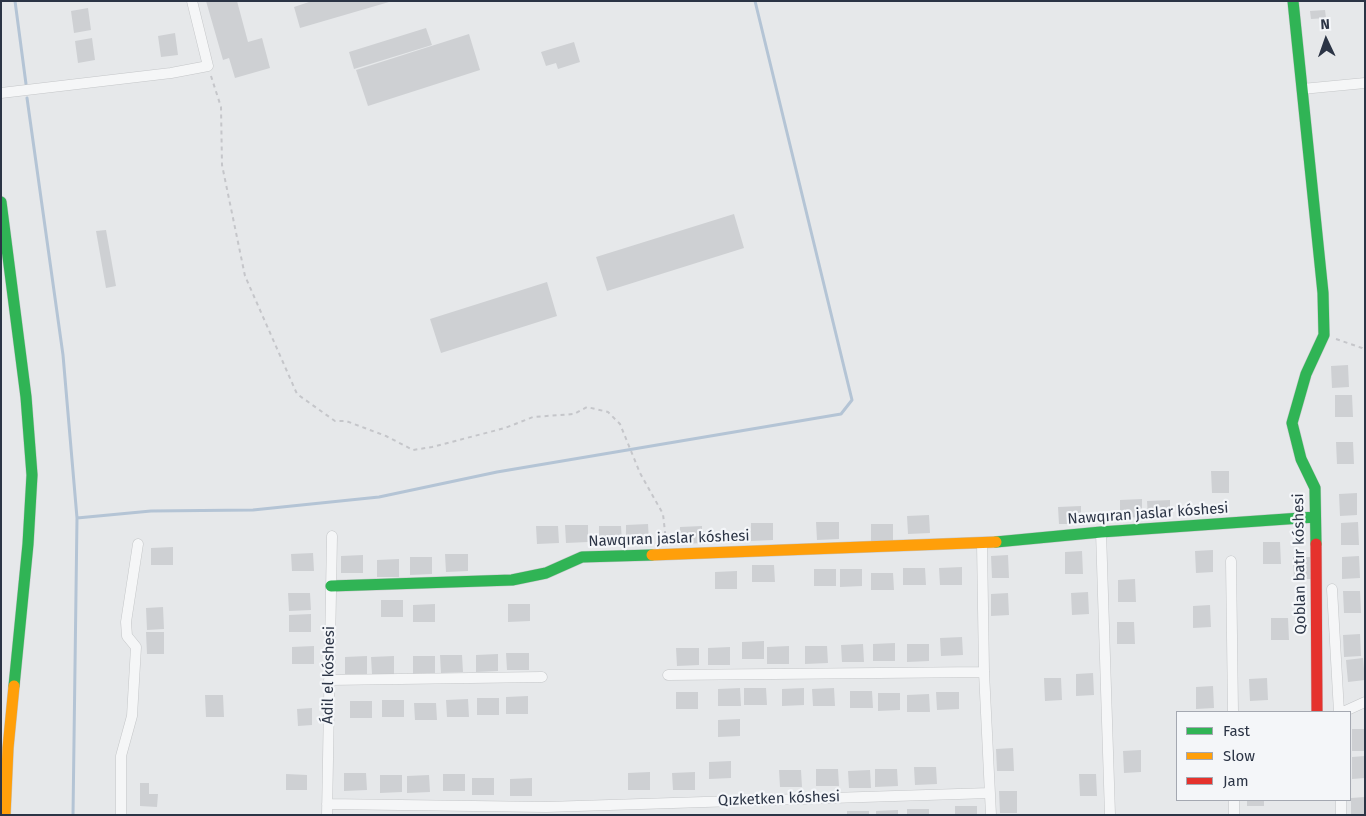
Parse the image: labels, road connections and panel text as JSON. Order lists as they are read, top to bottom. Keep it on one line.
{"streets":{"street":["Nawqıran jaslar kóshesi","Qoblan batır kóshesi","Ádil el kóshesi","Qızketken kóshesi"]},"crossings":[["Nawqıran jaslar kóshesi","Qoblan batır kóshesi"],["Nawqıran jaslar kóshesi","Ádil el kóshesi"],["Ádil el kóshesi","Qızketken kóshesi"]],"legend":["Fast","Slow","Jam"],"north":"top"}
